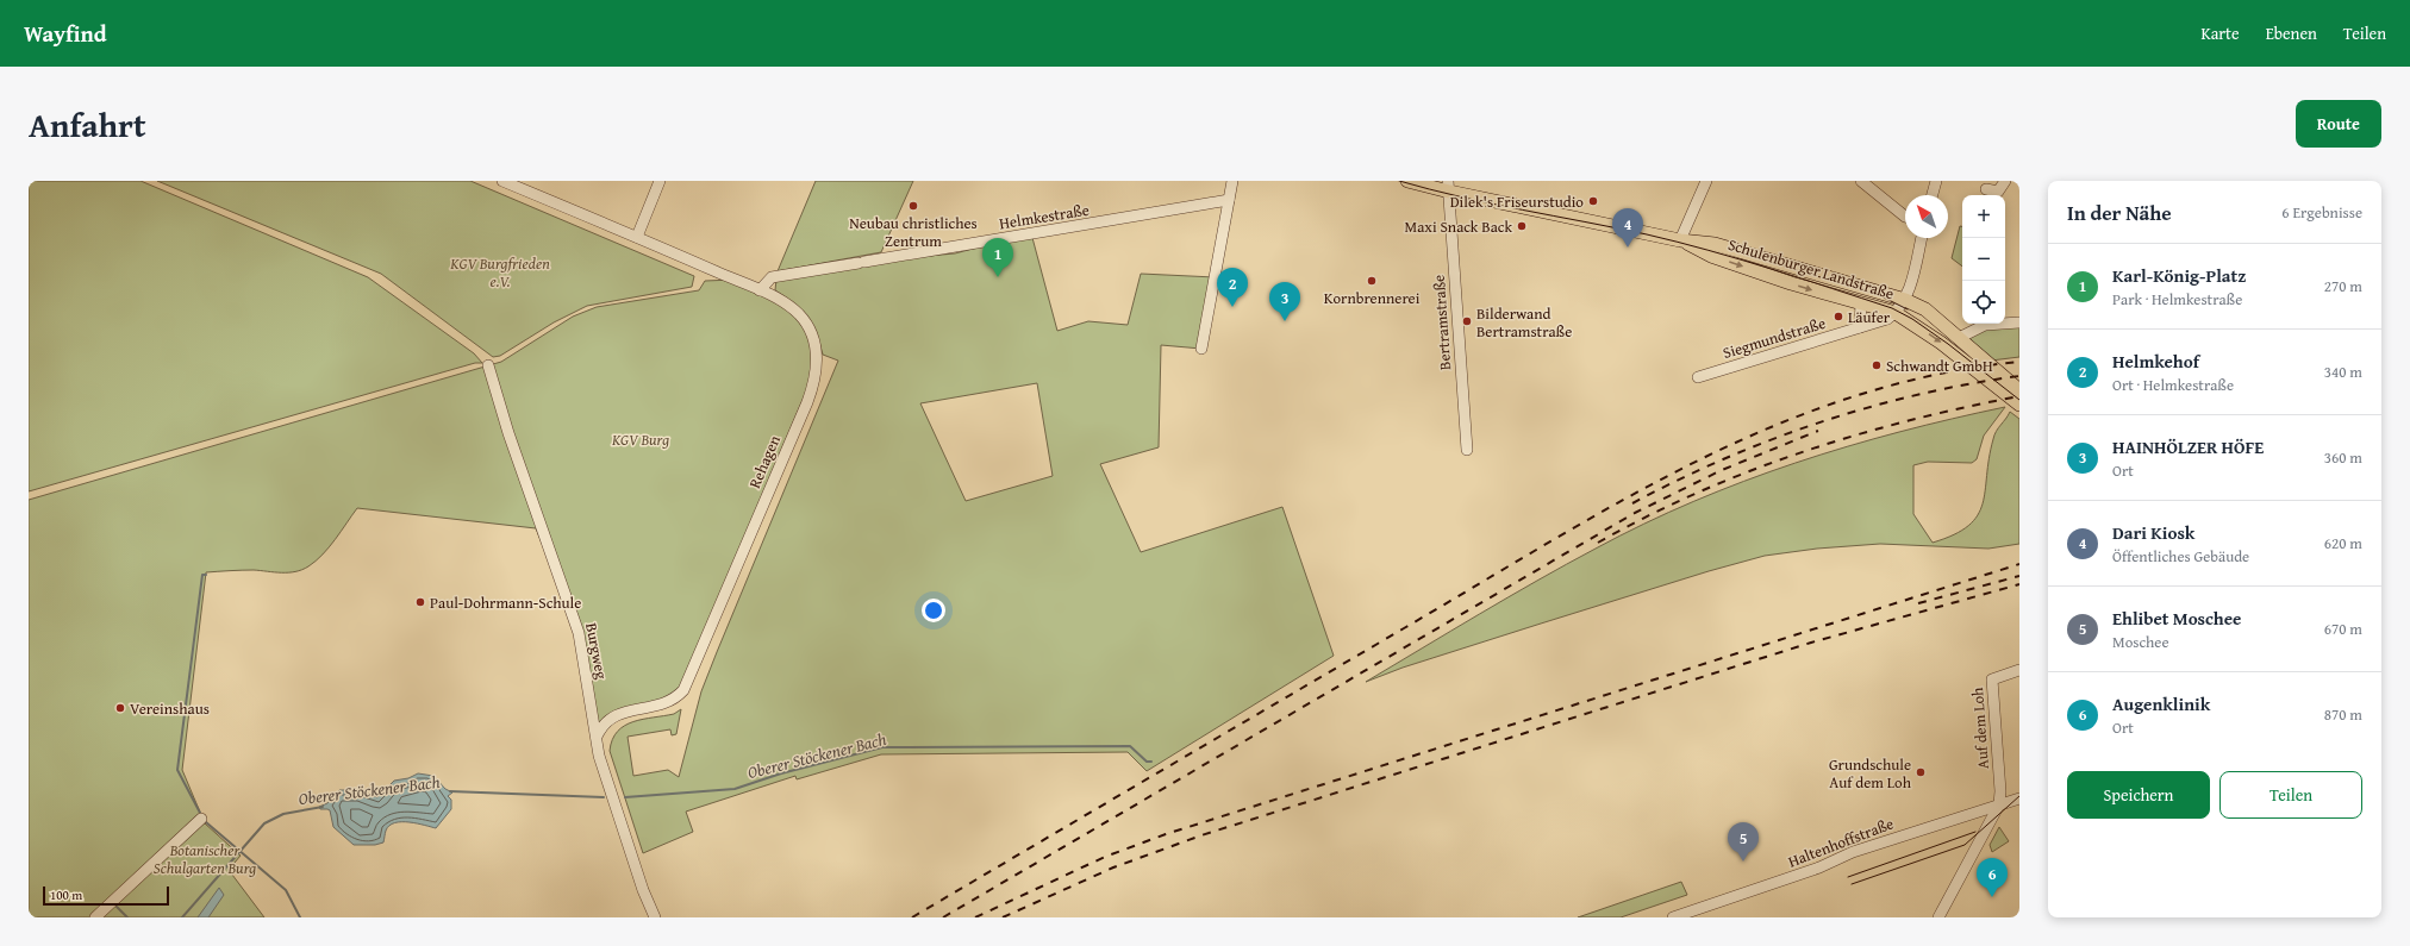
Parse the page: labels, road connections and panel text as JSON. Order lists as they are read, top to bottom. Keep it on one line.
{"streets":{"main road":["Schulenburger Landstraße"],"street":["Helmkestraße","Bertramstraße","Siegmundstraße","Rehagen","Burgweg","Auf dem Loh","Haltenhoffstraße"]},"crossings":[["Helmkestraße","Rehagen"],["Schulenburger Landstraße","Bertramstraße"],["Schulenburger Landstraße","Siegmundstraße"],["Rehagen","Burgweg"],["Auf dem Loh","Haltenhoffstraße"]],"water":["Oberer Stöckener Bach"],"parks":["KGV Burgfrieden e.V.","KGV Burg","Botanischer Schulgarten Burg"],"places":["Dilek's Friseurstudio","Neubau christliches Zentrum","Maxi Snack Back","Kornbrennerei","Läufer","Bilderwand Bertramstraße","Schwandt GmbH","Paul-Dohrmann-Schule","Vereinshaus","Grundschule Auf dem Loh"],"scale_bar":"100 m","north":"top left","page":{"header":"Wayfind","nav":["Karte","Ebenen","Teilen"],"title":"Anfahrt","buttons":["Route",["Speichern","Teilen"]],"heading":["In der Nähe","6 Ergebnisse"],"map_buttons":["+","−"],"pins":["4","1","2","3","5","6"],"list":[{"mark":"1","name":"Karl-König-Platz","note":"Park · Helmkestraße","value":"270 m"},{"mark":"2","name":"Helmkehof","note":"Ort · Helmkestraße","value":"340 m"},{"mark":"3","name":"HAINHÖLZER HÖFE","note":"Ort","value":"360 m"},{"mark":"4","name":"Dari Kiosk","note":"Öffentliches Gebäude","value":"620 m"},{"mark":"5","name":"Ehlibet Moschee","note":"Moschee","value":"670 m"},{"mark":"6","name":"Augenklinik","note":"Ort","value":"870 m"}],"scale":"100 m"}}
